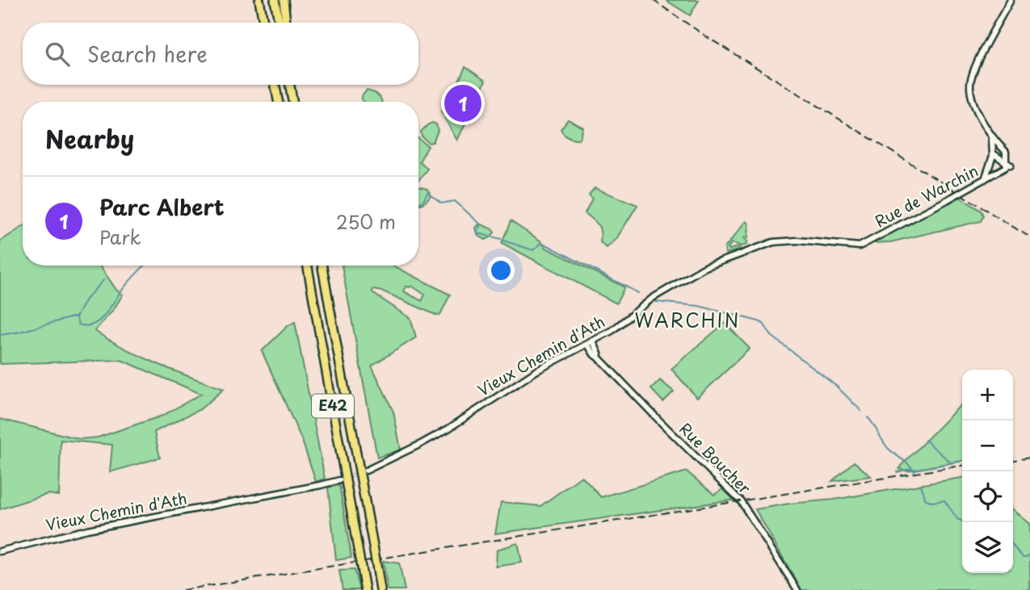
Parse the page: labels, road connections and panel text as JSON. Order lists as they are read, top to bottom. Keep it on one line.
{"streets":{"highway":["E42"],"street":["Rue de Warchin","Vieux Chemin d'Ath","Rue Boucher"]},"crossings":[["Rue de Warchin","Vieux Chemin d'Ath"],["Vieux Chemin d'Ath","Rue Boucher"]],"districts":["WARCHIN"],"page":{"search":"Search here","pins":"1","heading":"Nearby","list":[{"mark":"1","name":"Parc Albert","note":"Park","value":"250 m"}],"map_buttons":["+","−"]}}
